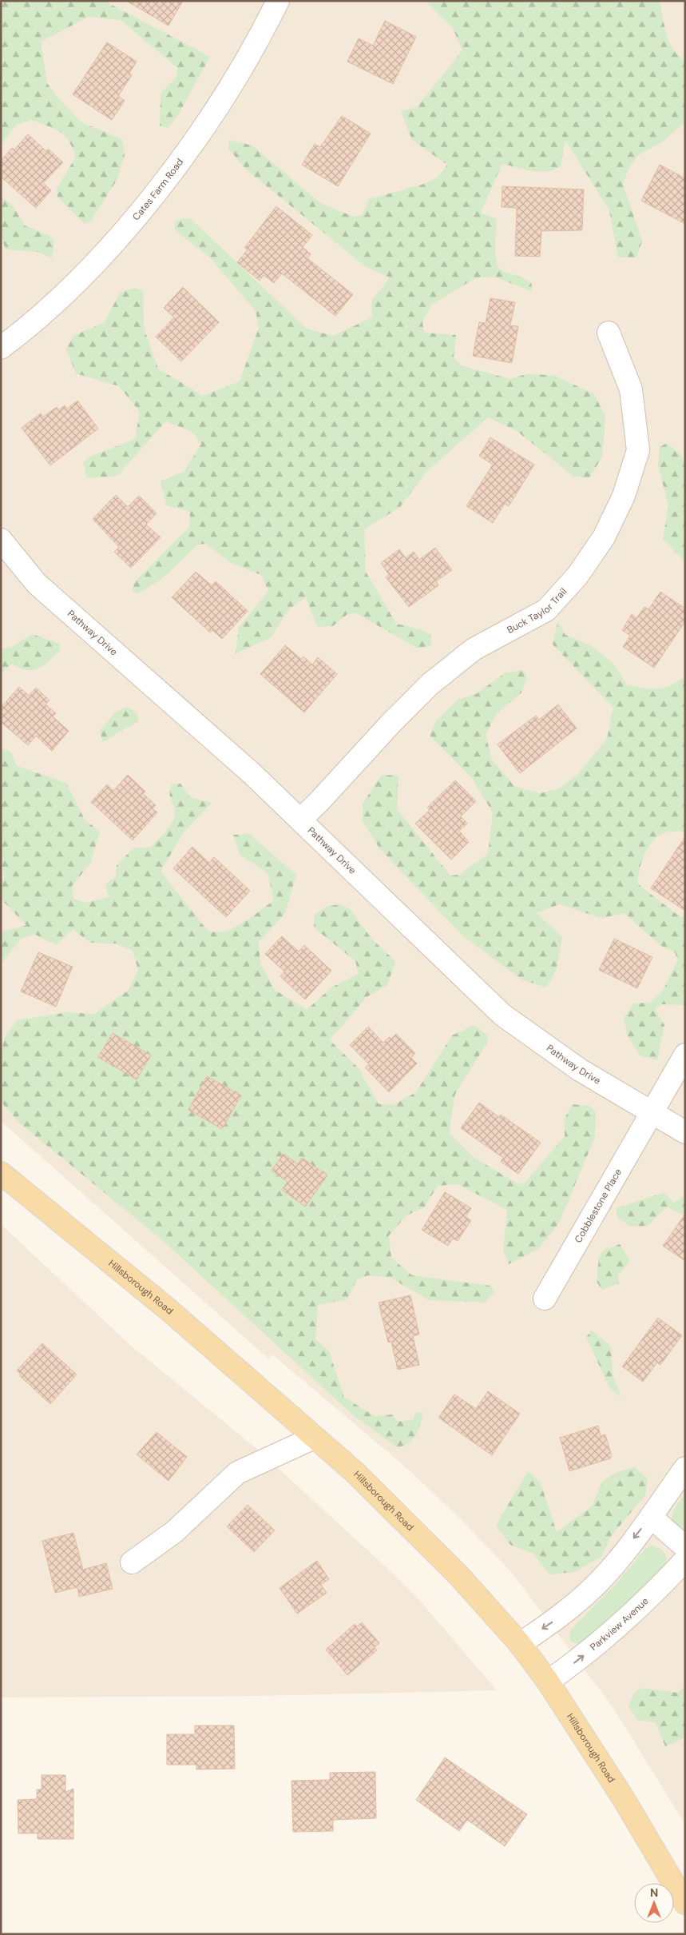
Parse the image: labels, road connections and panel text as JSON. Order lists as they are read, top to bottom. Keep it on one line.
{"streets":{"main road":["Hillsborough Road"],"street":["Cates Farm Road","Buck Taylor Trail","Pathway Drive","Cobblestone Place","Parkview Avenue"]},"crossings":[["Buck Taylor Trail","Pathway Drive"],["Pathway Drive","Cobblestone Place"],["Hillsborough Road","Parkview Avenue"]],"north":"top"}
